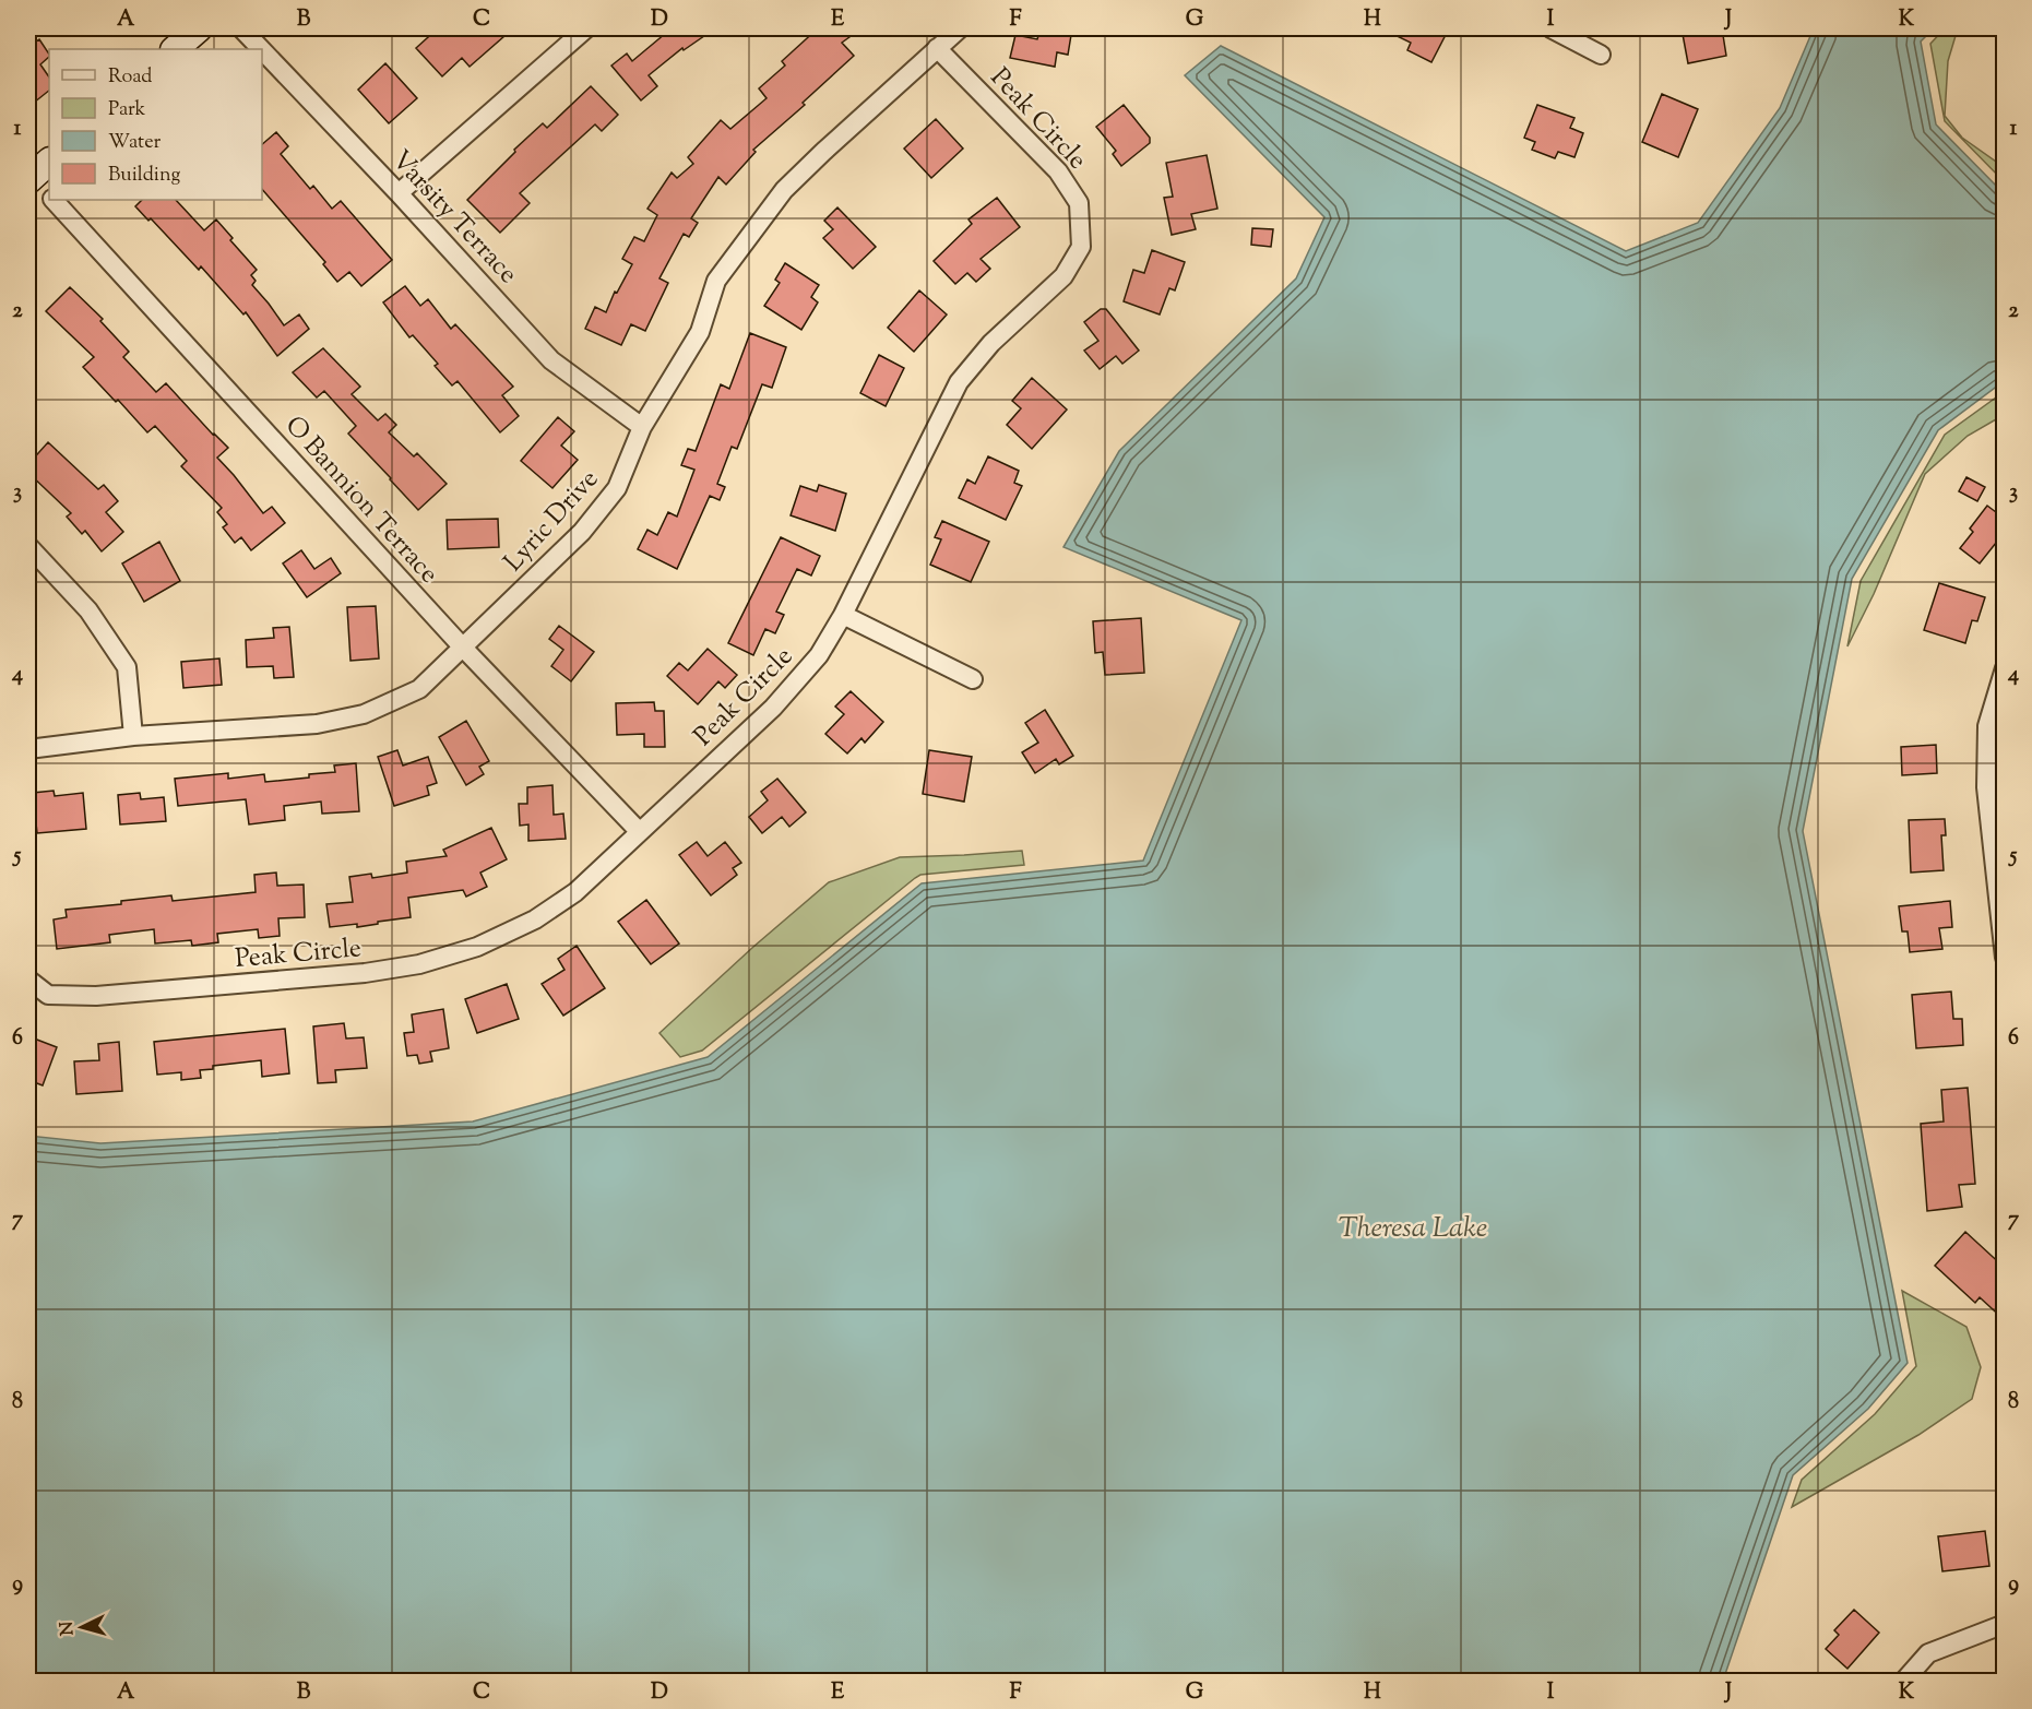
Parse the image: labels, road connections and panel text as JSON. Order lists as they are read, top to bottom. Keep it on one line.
{"streets":{"street":["Peak Circle","Varsity Terrace","O Bannion Terrace","Lyric Drive"]},"crossings":[["Peak Circle","O Bannion Terrace"],["Peak Circle","Lyric Drive"],["Varsity Terrace","Lyric Drive"],["O Bannion Terrace","Lyric Drive"]],"water":["Theresa Lake"],"legend":["Road","Park","Water","Building"],"north":"left","grid":{"columns":["A","B","C","D","E","F","G","H","I","J","K"],"rows":["1","2","3","4","5","6","7","8","9"]}}
